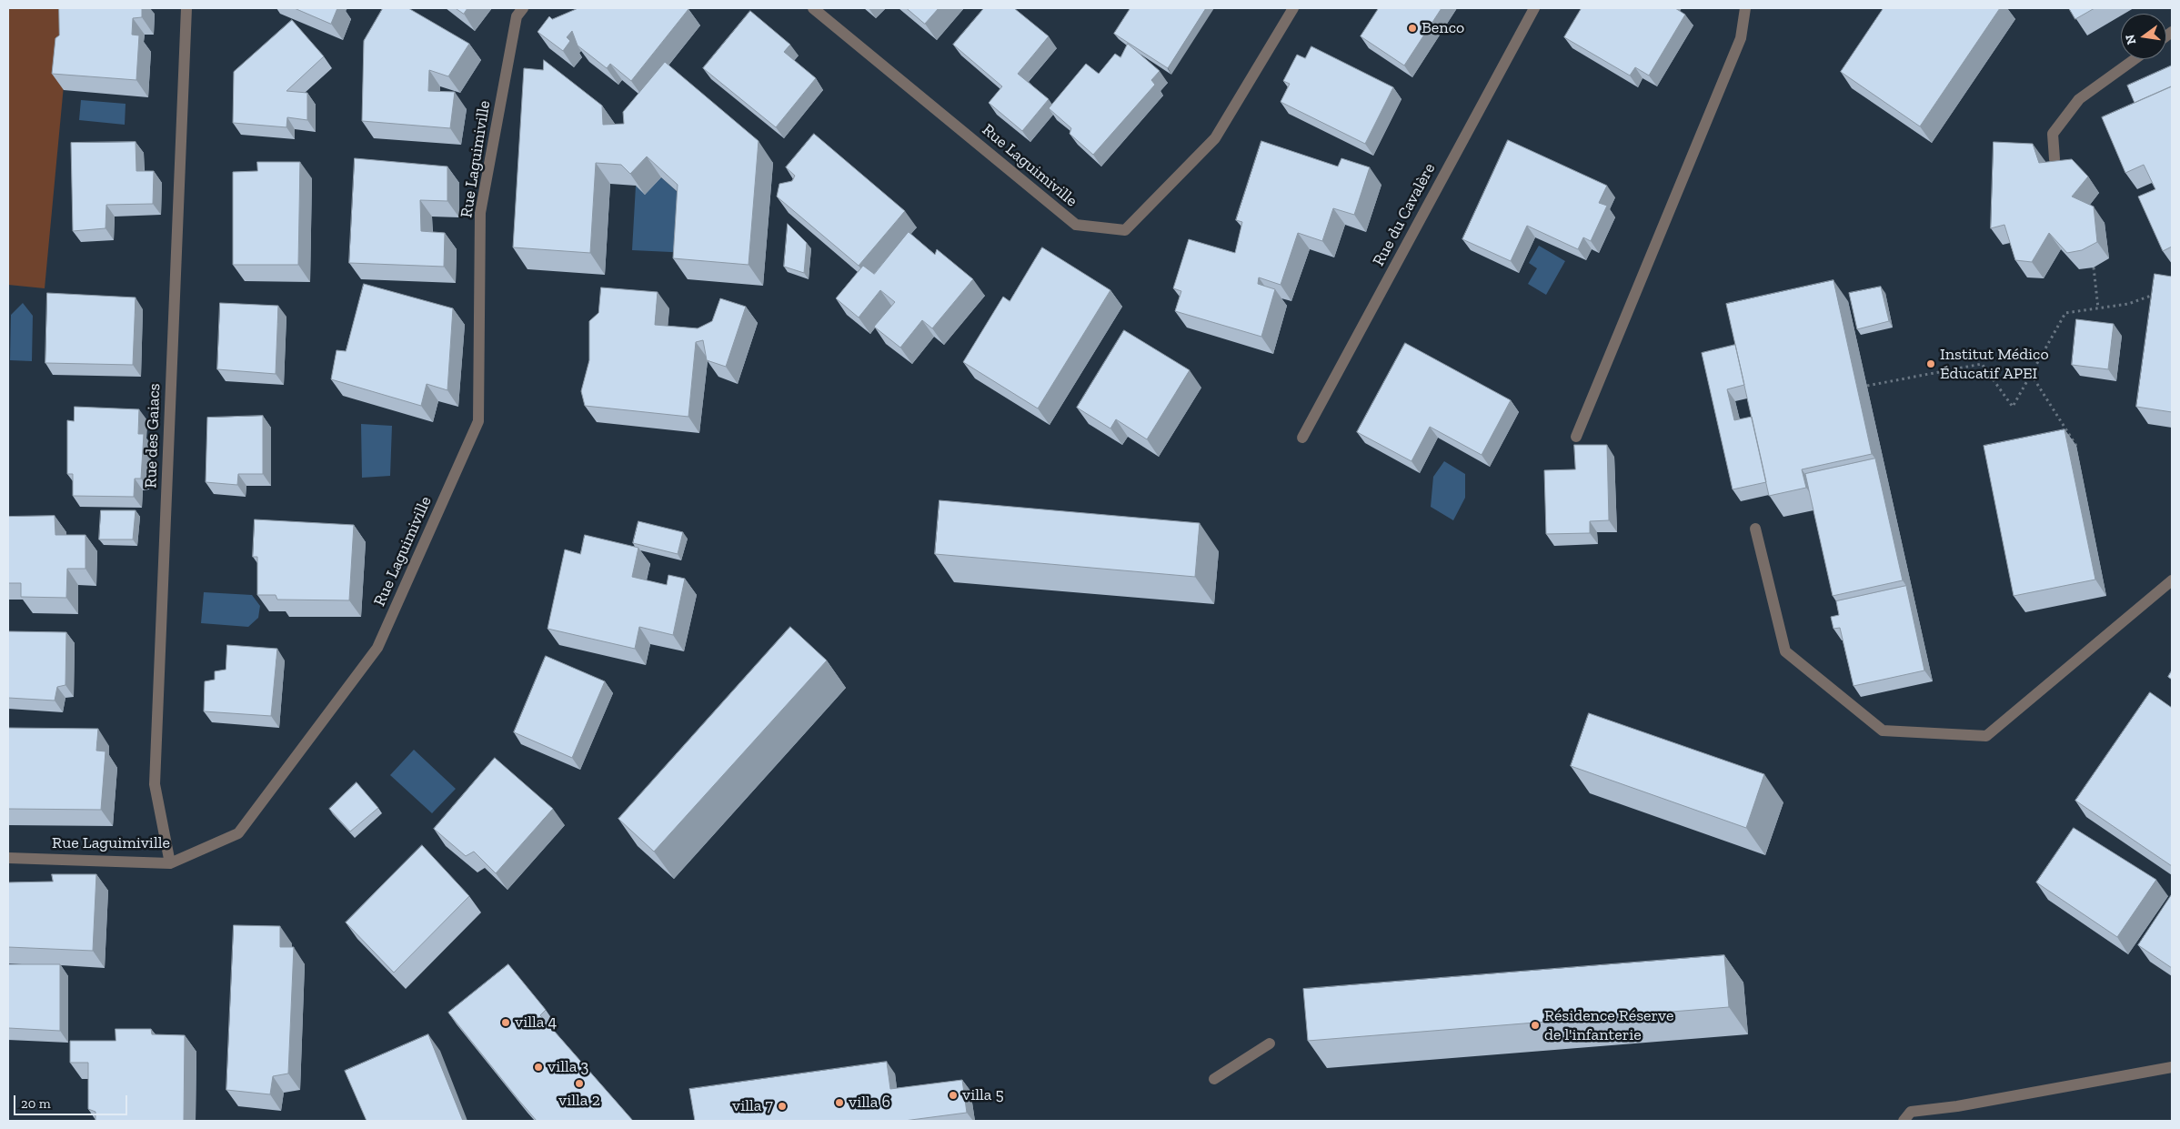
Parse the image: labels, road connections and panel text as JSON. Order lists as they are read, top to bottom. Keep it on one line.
{"streets":{"street":["Rue Laguimiville","Rue du Cavalère","Rue des Gaiacs"]},"crossings":[["Rue Laguimiville","Rue des Gaiacs"]],"places":["Benco","Institut Médico Éducatif APEI","villa 4","Résidence Réserve de l'infanterie","villa 3","villa 2","villa 5","villa 6","villa 7"],"scale_bar":"20 m","north":"left"}
